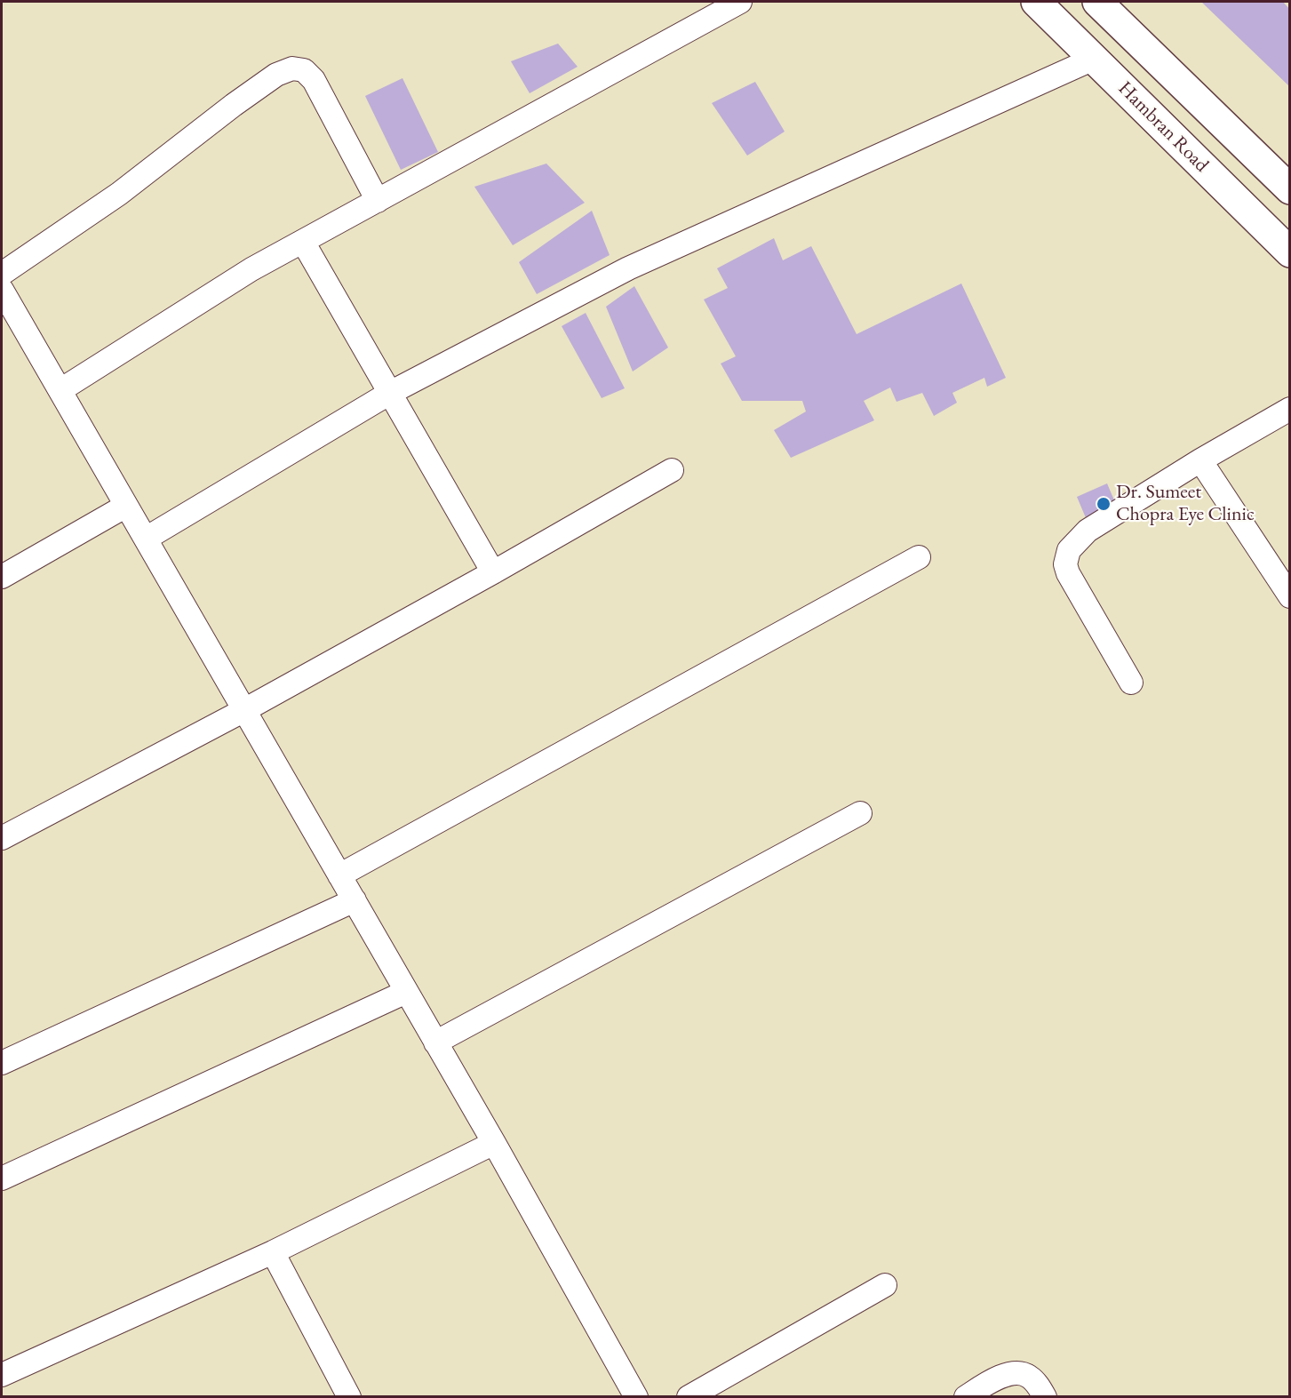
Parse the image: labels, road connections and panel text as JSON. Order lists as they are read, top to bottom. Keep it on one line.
{"streets":{"main road":["Hambran Road"]},"places":["Dr. Sumeet Chopra Eye Clinic"]}
